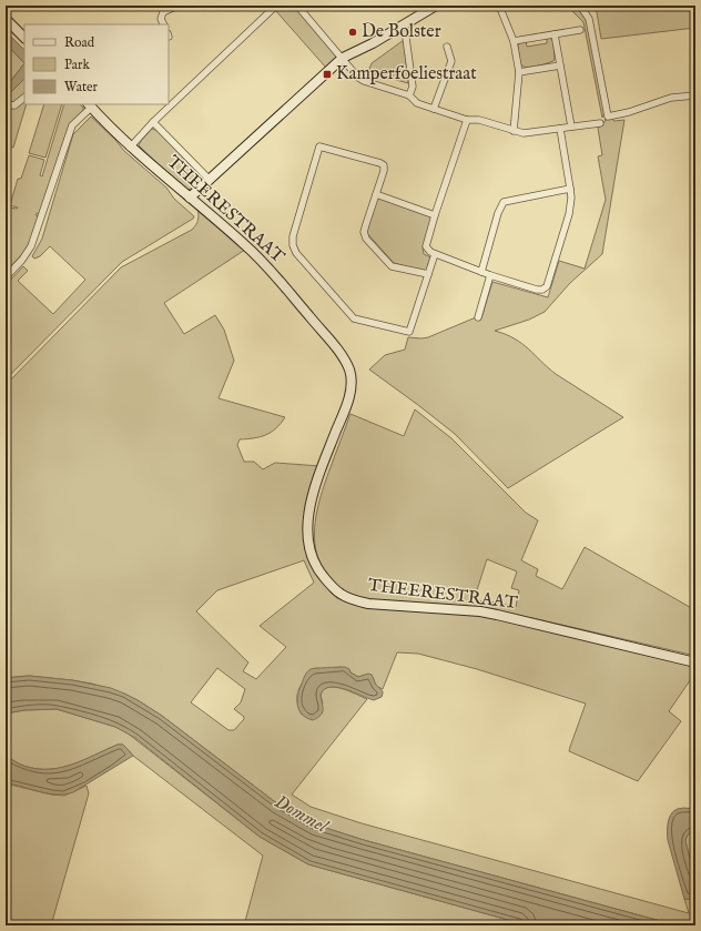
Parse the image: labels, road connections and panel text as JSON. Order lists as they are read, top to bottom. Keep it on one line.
{"streets":{"main road":["THEERESTRAAT"]},"water":["Dommel"],"places":{"other":["De Bolster"],"transit":["Kamperfoeliestraat"]},"legend":["Road","Park","Water"]}
